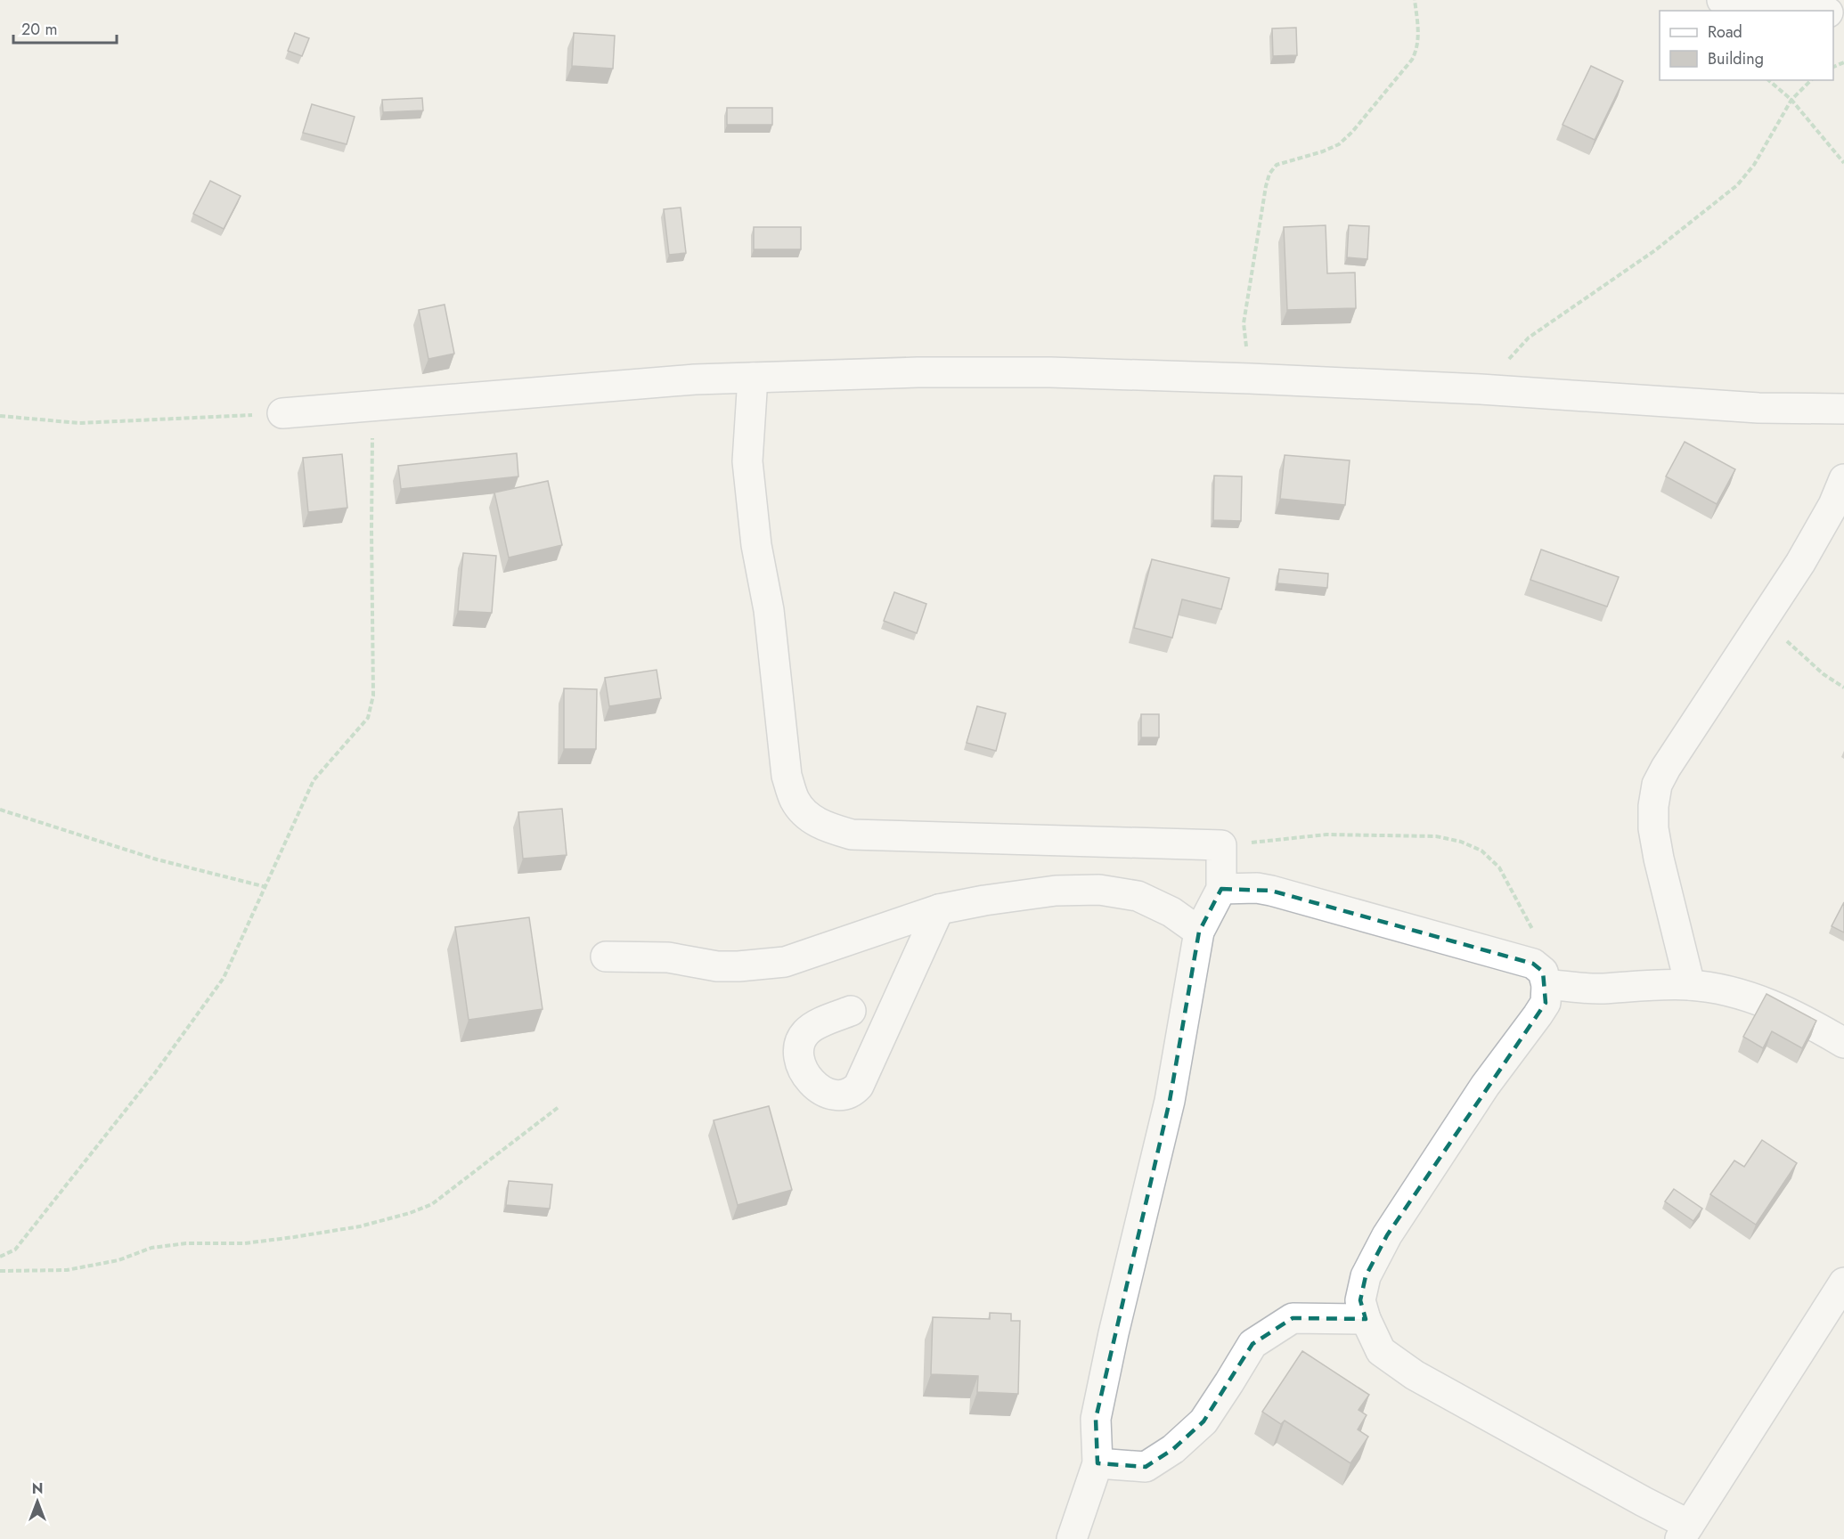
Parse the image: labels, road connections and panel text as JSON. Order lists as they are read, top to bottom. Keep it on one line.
{"legend":["Road","Building"],"scale_bar":"20 m","north":"top"}
